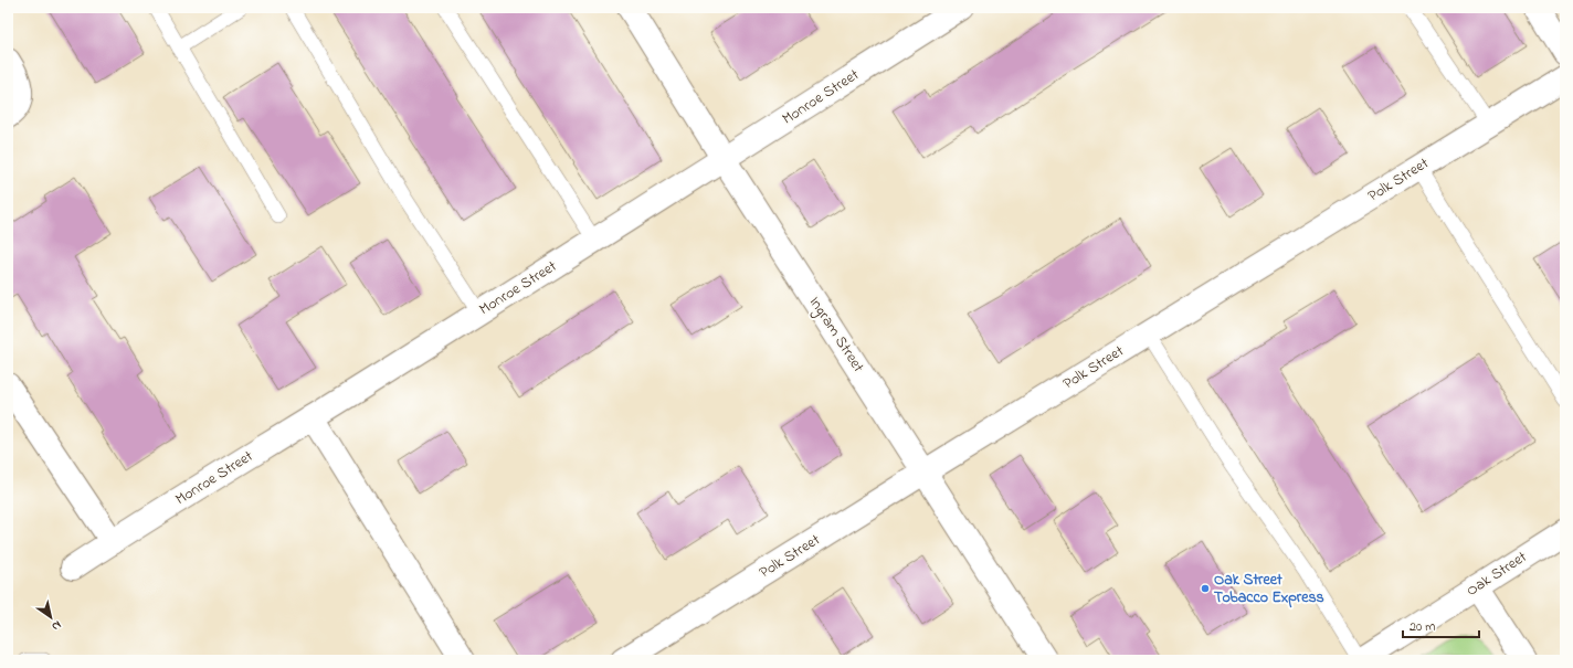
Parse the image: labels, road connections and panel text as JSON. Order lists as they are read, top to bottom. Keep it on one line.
{"streets":{"main road":["Monroe Street","Polk Street","Ingram Street","Oak Street"]},"crossings":[["Monroe Street","Ingram Street"],["Polk Street","Ingram Street"]],"places":["Oak Street Tobacco Express"],"scale_bar":"20 m","north":"bottom right"}
